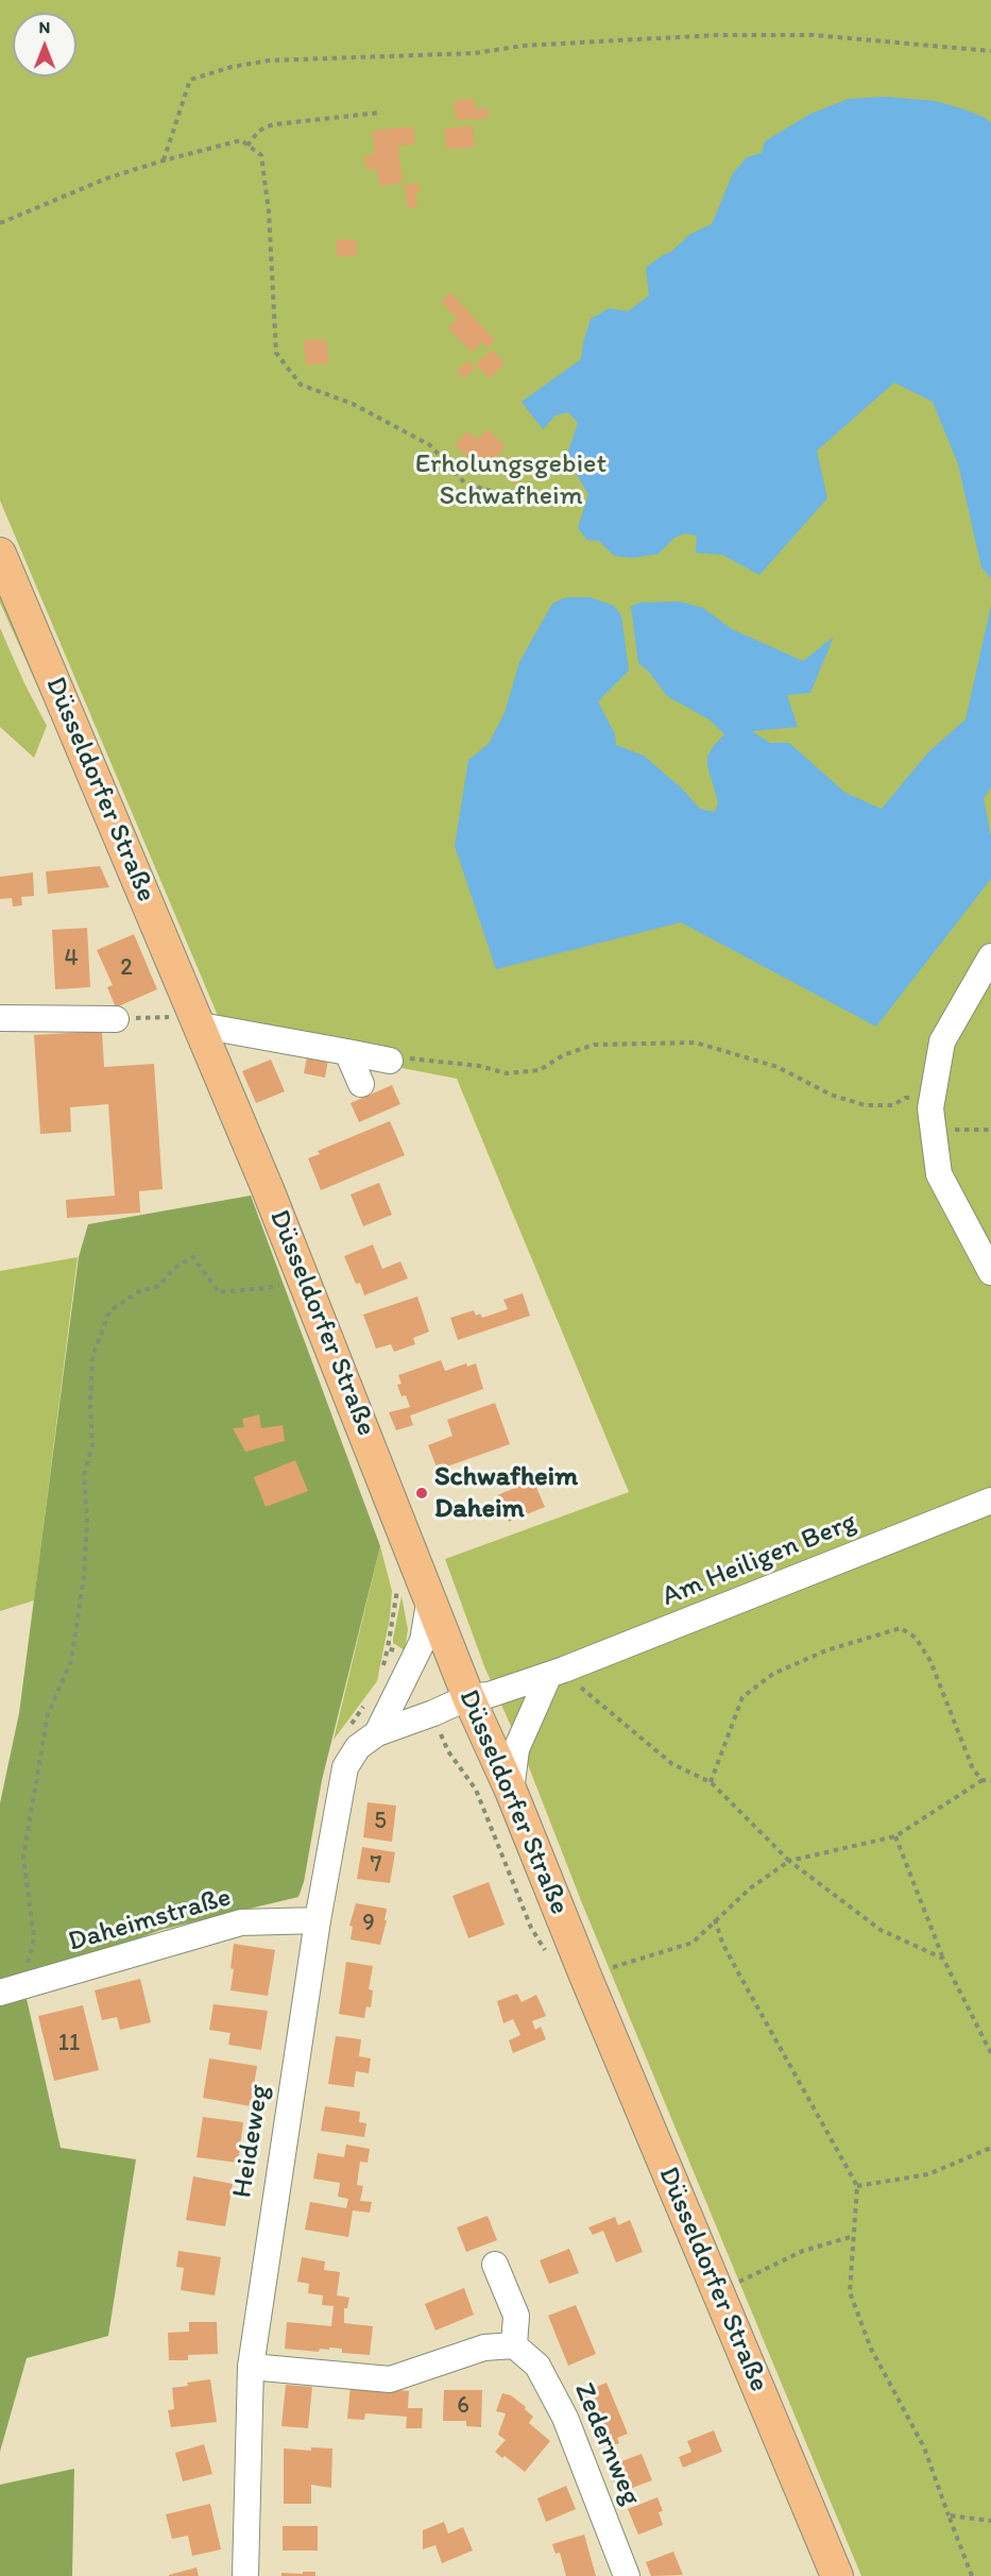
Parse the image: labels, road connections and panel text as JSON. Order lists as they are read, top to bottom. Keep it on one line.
{"streets":{"main road":["Düsseldorfer Straße"],"street":["Am Heiligen Berg","Daheimstraße","Heideweg","Zedernweg"]},"crossings":[["Düsseldorfer Straße","Am Heiligen Berg"],["Düsseldorfer Straße","Heideweg"],["Am Heiligen Berg","Heideweg"],["Daheimstraße","Heideweg"]],"parks":["Erholungsgebiet Schwafheim"],"places":["Schwafheim Daheim"],"house_numbers":["4","2","5","7","9","11","6"],"north":"top"}
